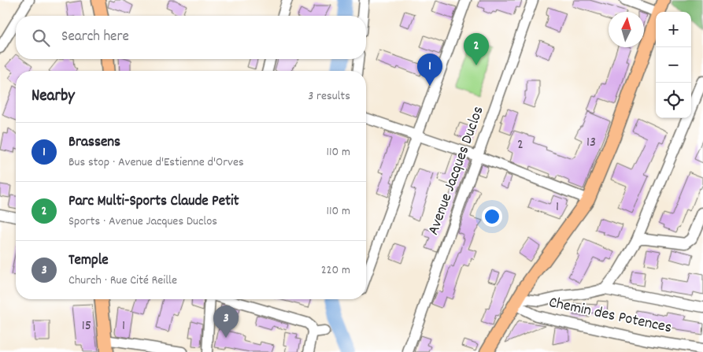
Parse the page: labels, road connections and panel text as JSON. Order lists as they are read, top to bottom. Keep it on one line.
{"streets":{"street":["Avenue Jacques Duclos","Chemin des Potences"]},"house_numbers":["13","2","1","15","1"],"north":"top","page":{"map_buttons":["+","−"],"search":"Search here","pins":["2","1","3"],"heading":["Nearby","3 results"],"list":[{"mark":"1","name":"Brassens","note":"Bus stop · Avenue d'Estienne d'Orves","value":"110 m"},{"mark":"2","name":"Parc Multi-Sports Claude Petit","note":"Sports · Avenue Jacques Duclos","value":"110 m"},{"mark":"3","name":"Temple","note":"Church · Rue Cité Reille","value":"220 m"}]}}
